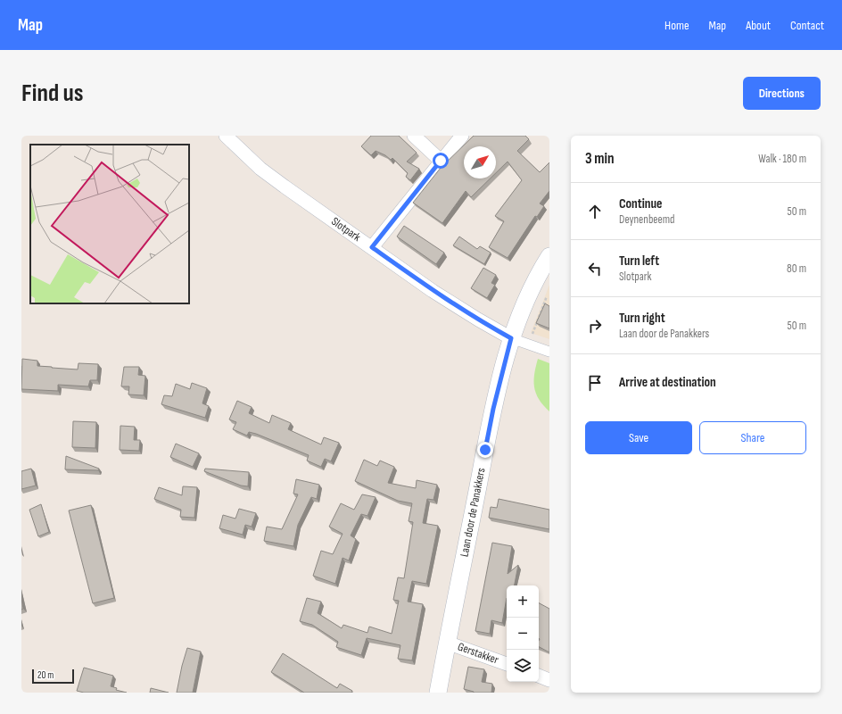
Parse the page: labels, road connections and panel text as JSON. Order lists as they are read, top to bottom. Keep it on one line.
{"streets":{"street":["Slotpark","Laan door de Panakkers","Gerstakker"]},"crossings":[["Slotpark","Laan door de Panakkers"],["Laan door de Panakkers","Gerstakker"]],"scale_bar":"20 m","north":"top right","page":{"header":"Map","nav":["Home","Map","About","Contact"],"buttons":["Directions",["Save","Share"]],"title":"Find us","heading":["3 min","Walk · 180 m"],"list":[["Continue","Deynenbeemd","50 m"],["Turn left","Slotpark","80 m"],["Turn right","Laan door de Panakkers","50 m"],"Arrive at destination"],"map_buttons":["+","−"],"scale":"20 m"}}
